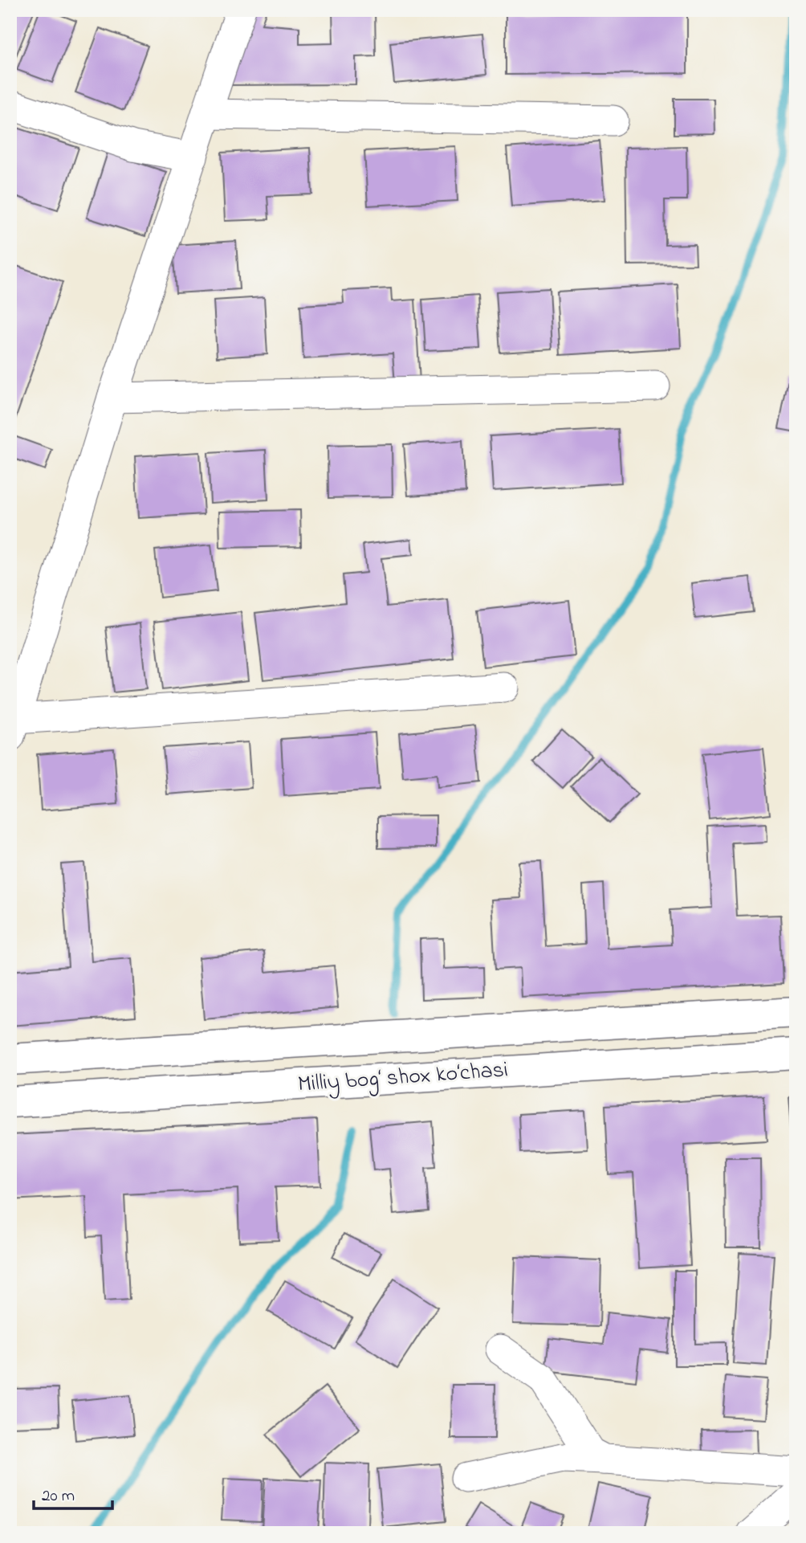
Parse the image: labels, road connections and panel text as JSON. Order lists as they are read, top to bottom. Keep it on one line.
{"streets":{"main road":["Milliy bog‘ shox ko‘chasi"]},"scale_bar":"20 m"}
